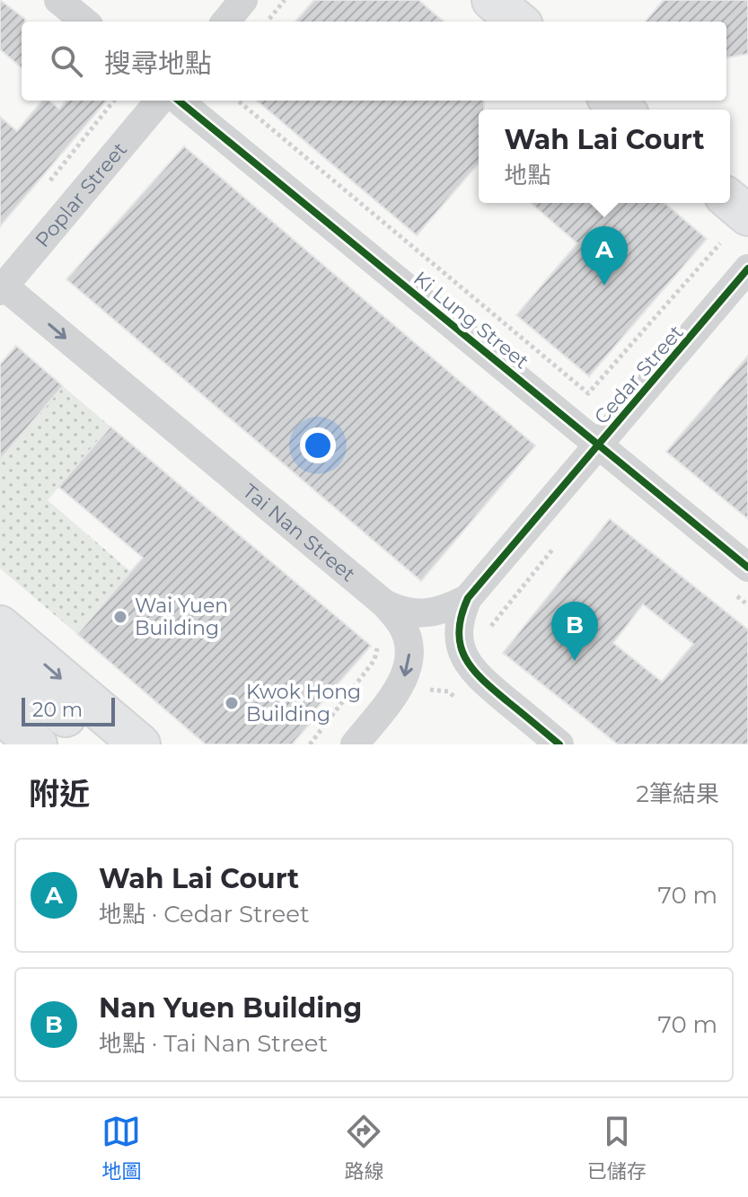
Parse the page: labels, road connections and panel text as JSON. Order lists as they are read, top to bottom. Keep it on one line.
{"streets":{"street":["Poplar Street","Ki Lung Street","Cedar Street","Tai Nan Street"]},"crossings":[["Poplar Street","Tai Nan Street"],["Ki Lung Street","Cedar Street"],["Cedar Street","Tai Nan Street"]],"one_way":["Tai Nan Street"],"places":["Wai Yuen Building","Kwok Hong Building"],"scale_bar":"20 m","page":{"search":"搜尋地點","popup":["Wah Lai Court","地點"],"pins":["A","B"],"scale":"20 m","heading":["附近","2筆結果"],"list":[{"mark":"A","name":"Wah Lai Court","note":"地點 · Cedar Street","value":"70 m"},{"mark":"B","name":"Nan Yuen Building","note":"地點 · Tai Nan Street","value":"70 m"}],"nav":["地圖","路線","已儲存"]}}
